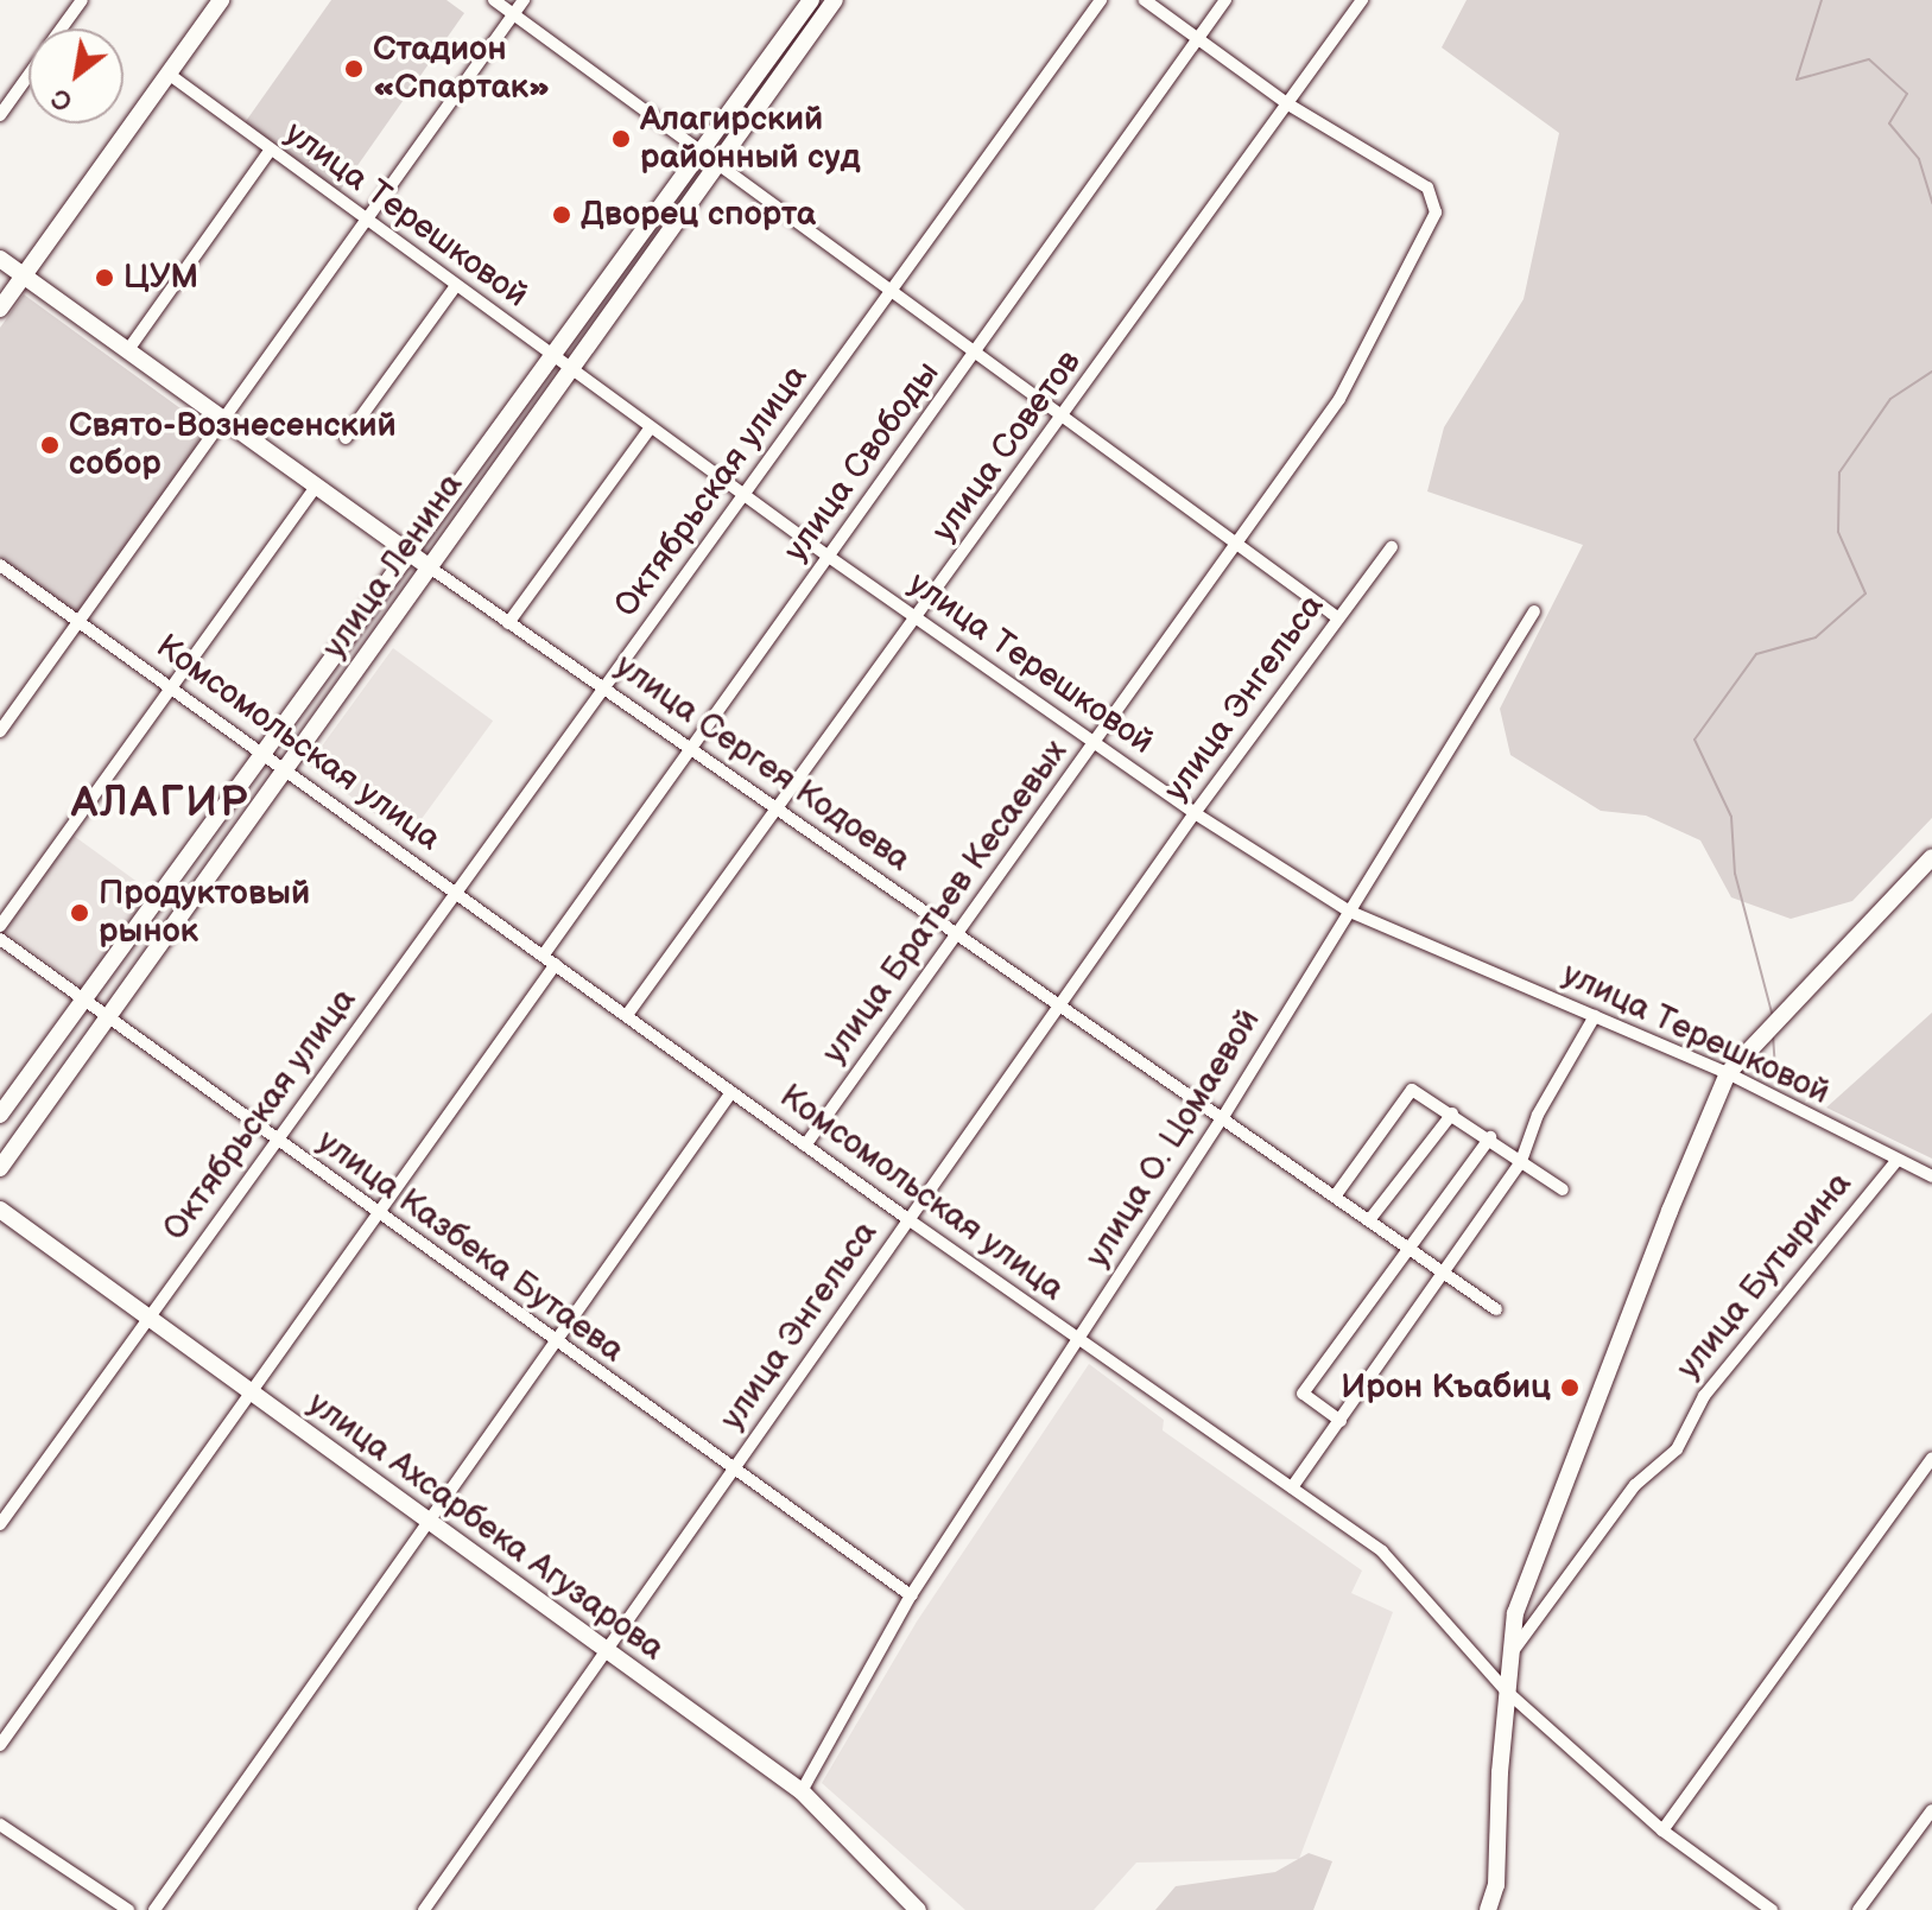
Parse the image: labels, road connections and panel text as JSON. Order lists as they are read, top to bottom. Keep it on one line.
{"streets":{"street":["улица Терешковой","улица Советов","улица Свободы","Октябрьская улица","улица Ленина","улица Энгельса","Комсомольская улица","улица Сергея Кодоева","улица Братьев Кесаевых","улица О. Цомаевой","улица Казбека Бутаева","улица Бутырина","улица Ахсарбека Агузарова"]},"crossings":[["улица Терешковой","улица Советов"],["улица Терешковой","улица Свободы"],["улица Терешковой","Октябрьская улица"],["улица Терешковой","улица Ленина"],["улица Терешковой","улица Энгельса"],["улица Терешковой","улица Братьев Кесаевых"],["улица Терешковой","улица О. Цомаевой"],["улица Терешковой","улица Бутырина"],["улица Советов","Комсомольская улица"],["улица Советов","улица Сергея Кодоева"],["улица Советов","улица Братьев Кесаевых"],["улица Свободы","Комсомольская улица"],["улица Свободы","улица Сергея Кодоева"],["Октябрьская улица","Комсомольская улица"],["Октябрьская улица","улица Сергея Кодоева"],["Октябрьская улица","улица Казбека Бутаева"],["Октябрьская улица","улица Ахсарбека Агузарова"],["улица Ленина","Комсомольская улица"],["улица Ленина","улица Сергея Кодоева"],["улица Ленина","улица Казбека Бутаева"],["улица Энгельса","Комсомольская улица"],["улица Энгельса","улица Сергея Кодоева"],["улица Энгельса","улица Казбека Бутаева"],["улица Энгельса","улица Ахсарбека Агузарова"],["Комсомольская улица","улица Братьев Кесаевых"],["Комсомольская улица","улица О. Цомаевой"],["улица Сергея Кодоева","улица Братьев Кесаевых"],["улица Сергея Кодоева","улица О. Цомаевой"],["улица О. Цомаевой","улица Казбека Бутаева"],["улица О. Цомаевой","улица Ахсарбека Агузарова"]],"districts":["АЛАГИР"],"places":["Стадион «Спартак»","Алагирский районный суд","Дворец спорта","ЦУМ","Свято-Вознесенский собор","Продуктовый рынок","Ирон Къабиц"],"north":"bottom left"}
